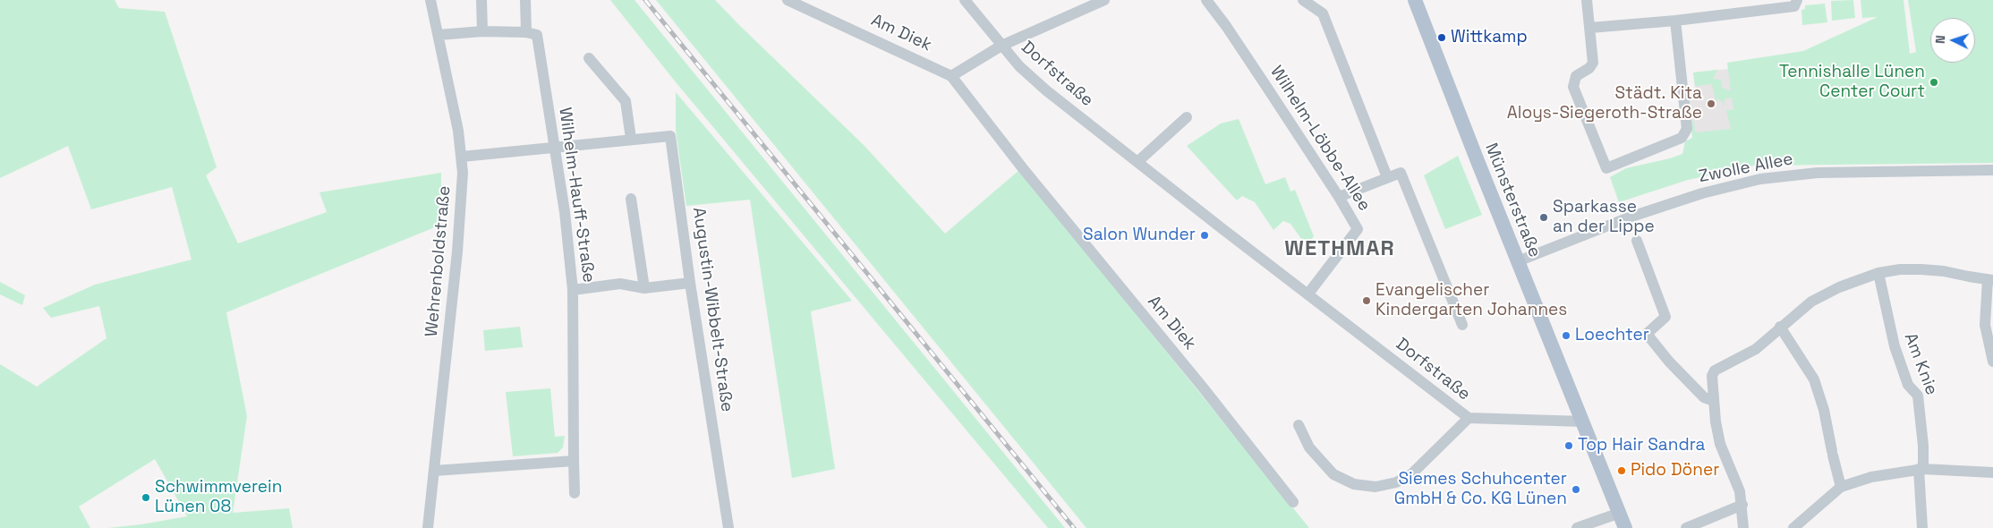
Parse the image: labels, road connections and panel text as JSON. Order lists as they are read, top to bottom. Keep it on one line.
{"streets":{"main road":["Münsterstraße"],"street":["Am Diek","Dorfstraße","Wilhelm-Löbbe-Allee","Zwolle Allee","Wilhelm-Hauff-Straße","Wehrenboldstraße","Augustin-Wibbelt-Straße","Am Knie"]},"crossings":[["Dorfstraße","Wilhelm-Löbbe-Allee"],["Dorfstraße","Münsterstraße"],["Zwolle Allee","Münsterstraße"],["Wilhelm-Hauff-Straße","Augustin-Wibbelt-Straße"],["Wehrenboldstraße","Augustin-Wibbelt-Straße"]],"districts":["WETHMAR"],"places":["Wittkamp","Tennishalle Lünen Center Court","Städt. Kita Aloys-Siegeroth-Straße","Sparkasse an der Lippe","Salon Wunder","Evangelischer Kindergarten Johannes","Loechter","Top Hair Sandra","Pido Döner","Siemes Schuhcenter GmbH & Co. KG Lünen","Schwimmverein Lünen 08"],"north":"left"}
